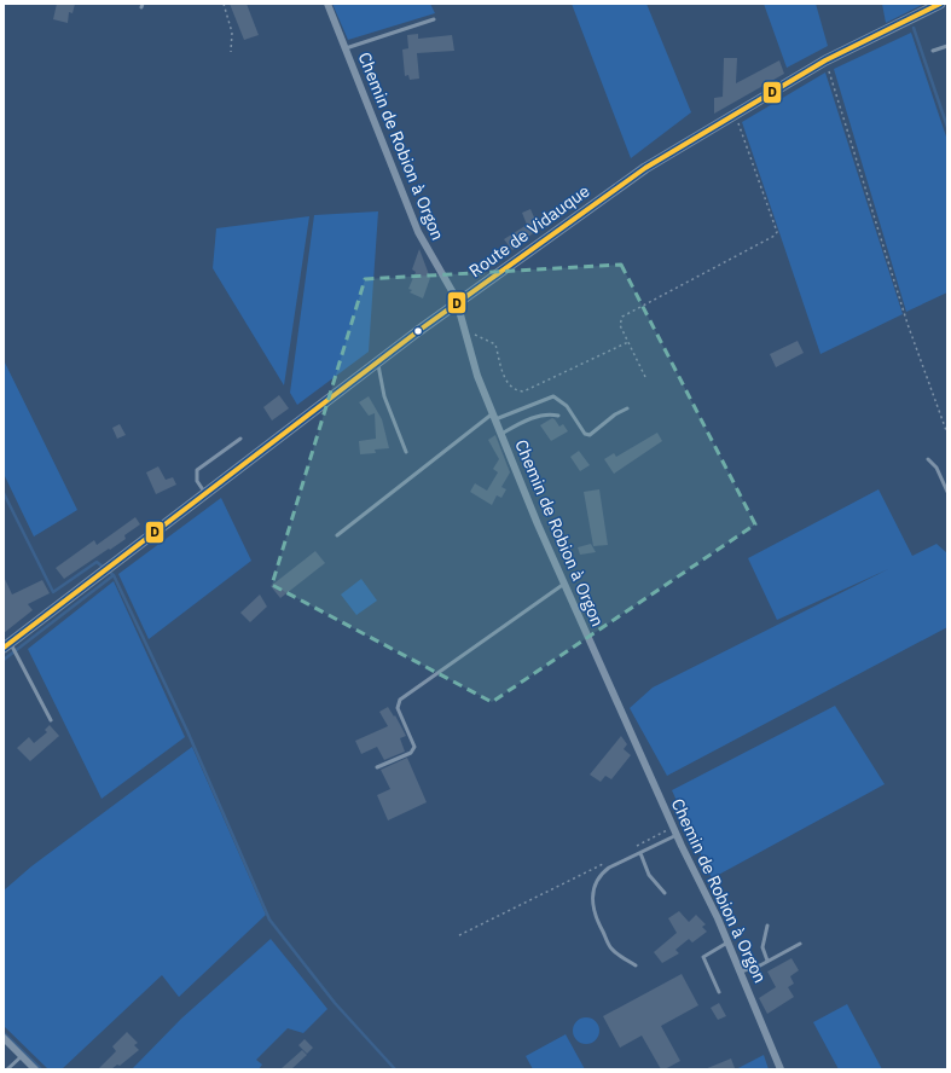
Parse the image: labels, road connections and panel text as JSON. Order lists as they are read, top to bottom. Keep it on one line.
{"streets":{"street":["Chemin de Robion à Orgon","Route de Vidauque"]},"crossings":[["Chemin de Robion à Orgon","Route de Vidauque"]],"lines":["transit line D"]}
